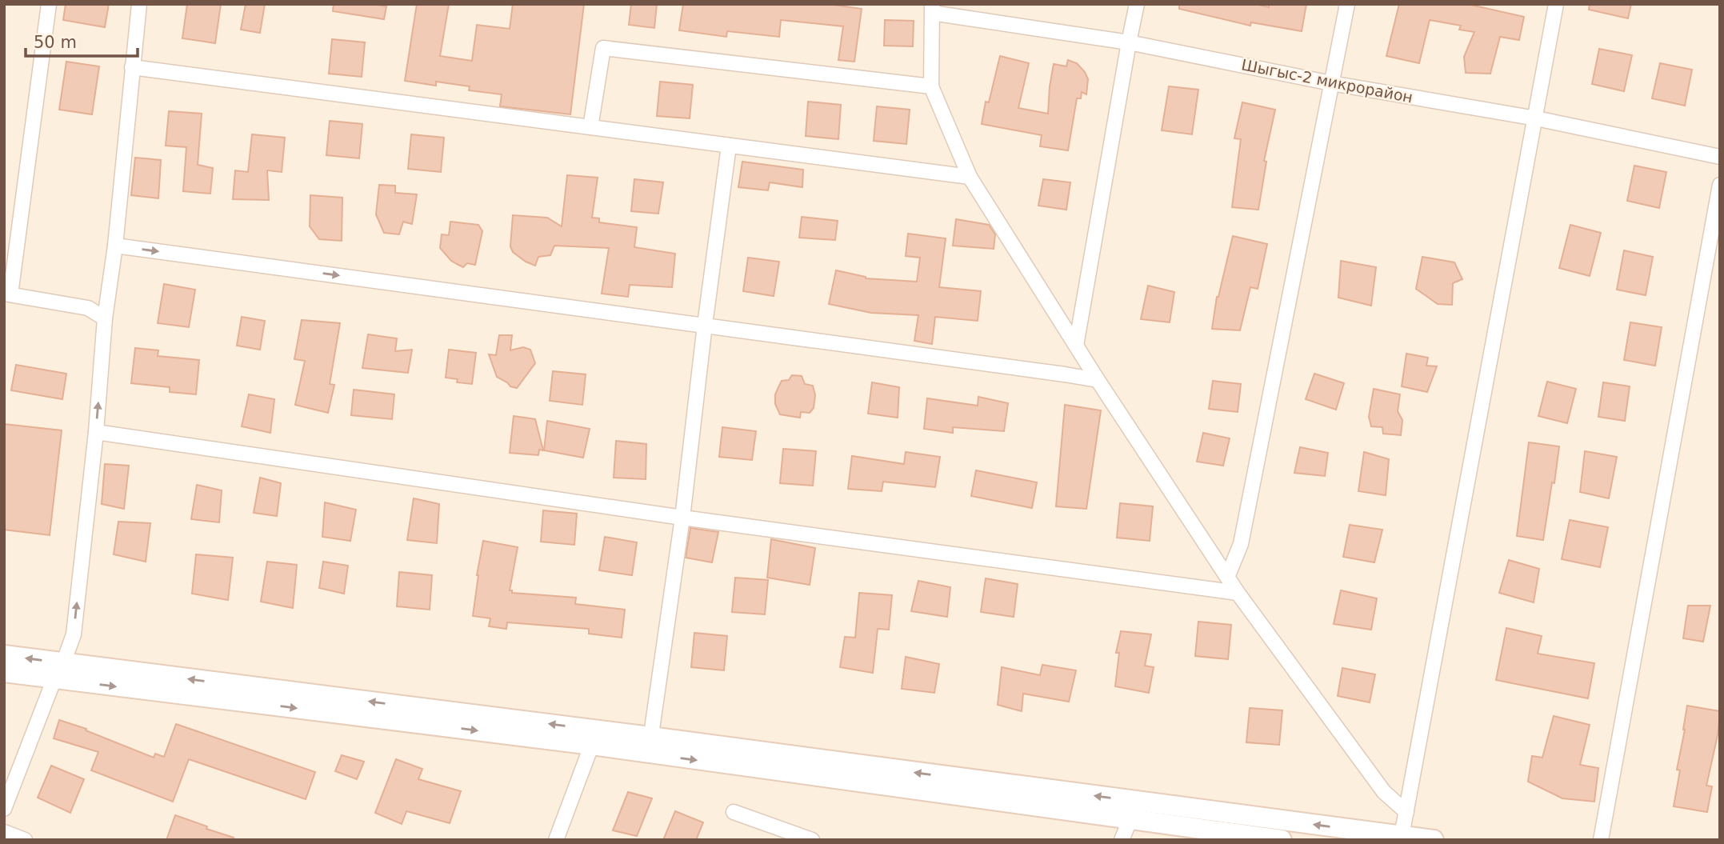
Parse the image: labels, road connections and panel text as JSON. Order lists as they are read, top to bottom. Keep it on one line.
{"streets":{"street":["Шыгыс-2 микрорайон"]},"scale_bar":"50 m"}
